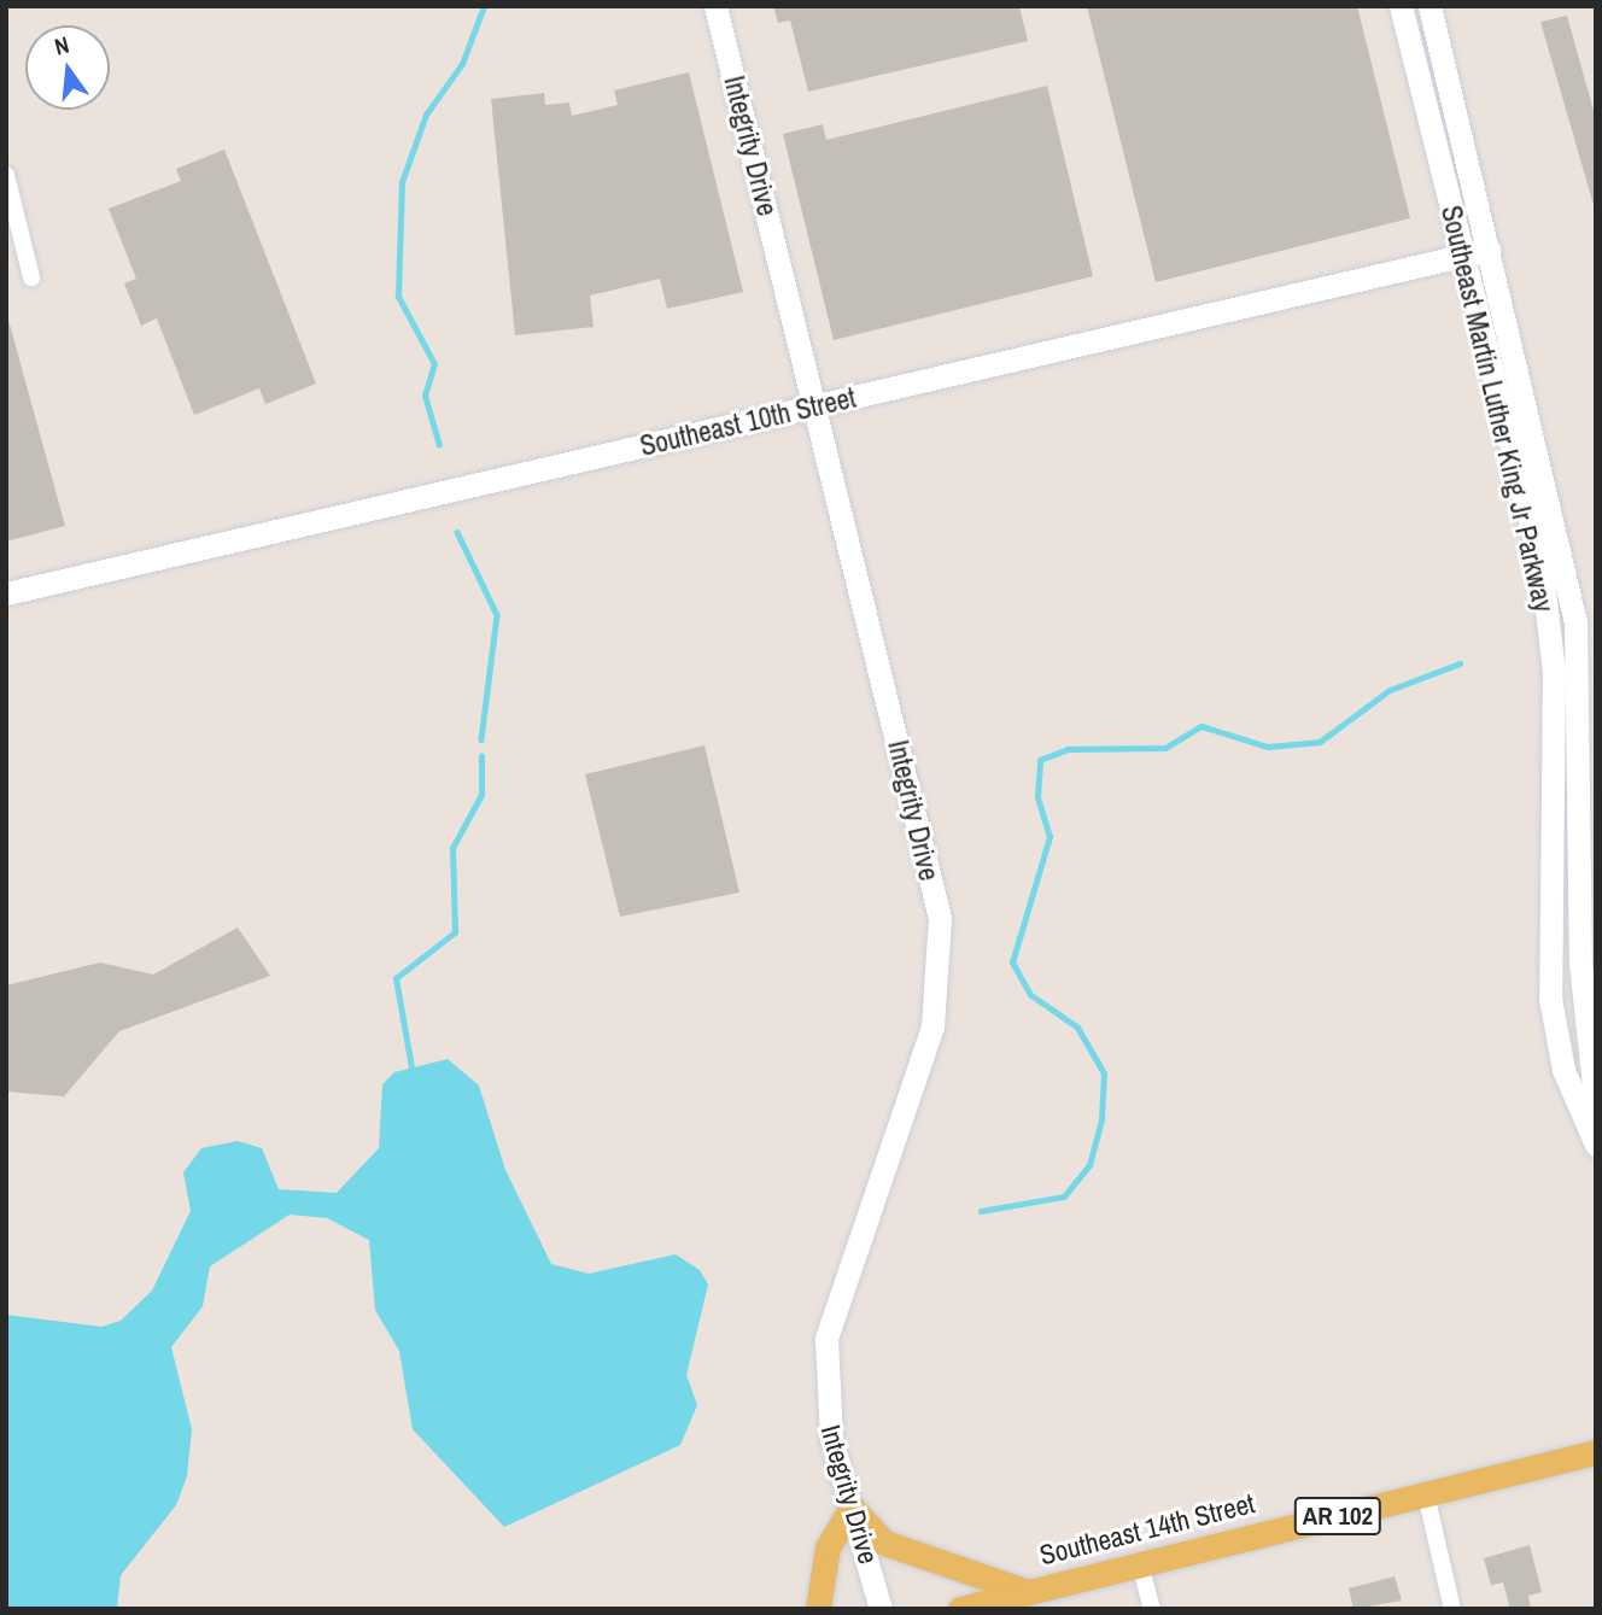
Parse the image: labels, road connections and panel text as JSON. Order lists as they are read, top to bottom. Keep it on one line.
{"streets":{"main road":["AR 102","Southeast 14th Street"],"street":["Integrity Drive","Southeast Martin Luther King Jr Parkway","Southeast 10th Street"]},"crossings":[["Integrity Drive","Southeast 10th Street"],["Southeast Martin Luther King Jr Parkway","Southeast 10th Street"]],"north":"top"}
